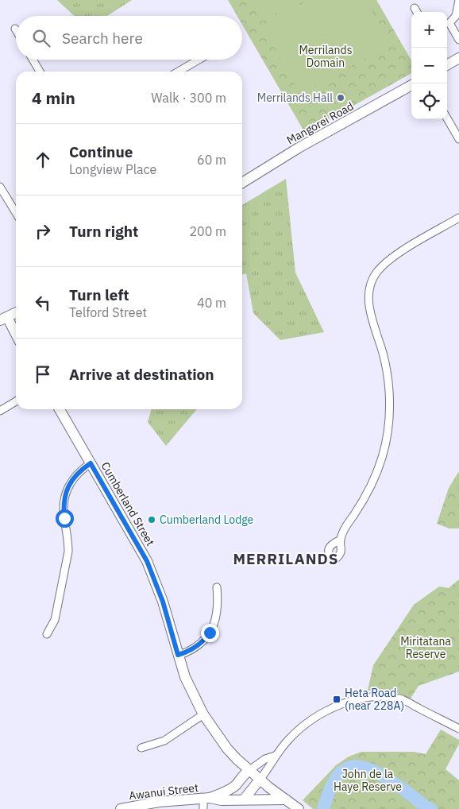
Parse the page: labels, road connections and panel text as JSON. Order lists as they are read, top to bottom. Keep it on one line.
{"streets":{"main road":["Mangorei Road","Cumberland Street","Awanui Street"]},"crossings":[["Cumberland Street","Awanui Street"]],"districts":["MERRILANDS"],"parks":["Merrilands Domain","Miritatana Reserve","John de la Haye Reserve"],"places":{"other":["Merrilands Hall","Cumberland Lodge"],"transit":["Heta Road (near 228A)"]},"page":{"map_buttons":["+","−"],"search":"Search here","heading":["4 min","Walk · 300 m"],"list":[["Continue","Longview Place","60 m"],["Turn right","200 m"],["Turn left","Telford Street","40 m"],"Arrive at destination"]}}
